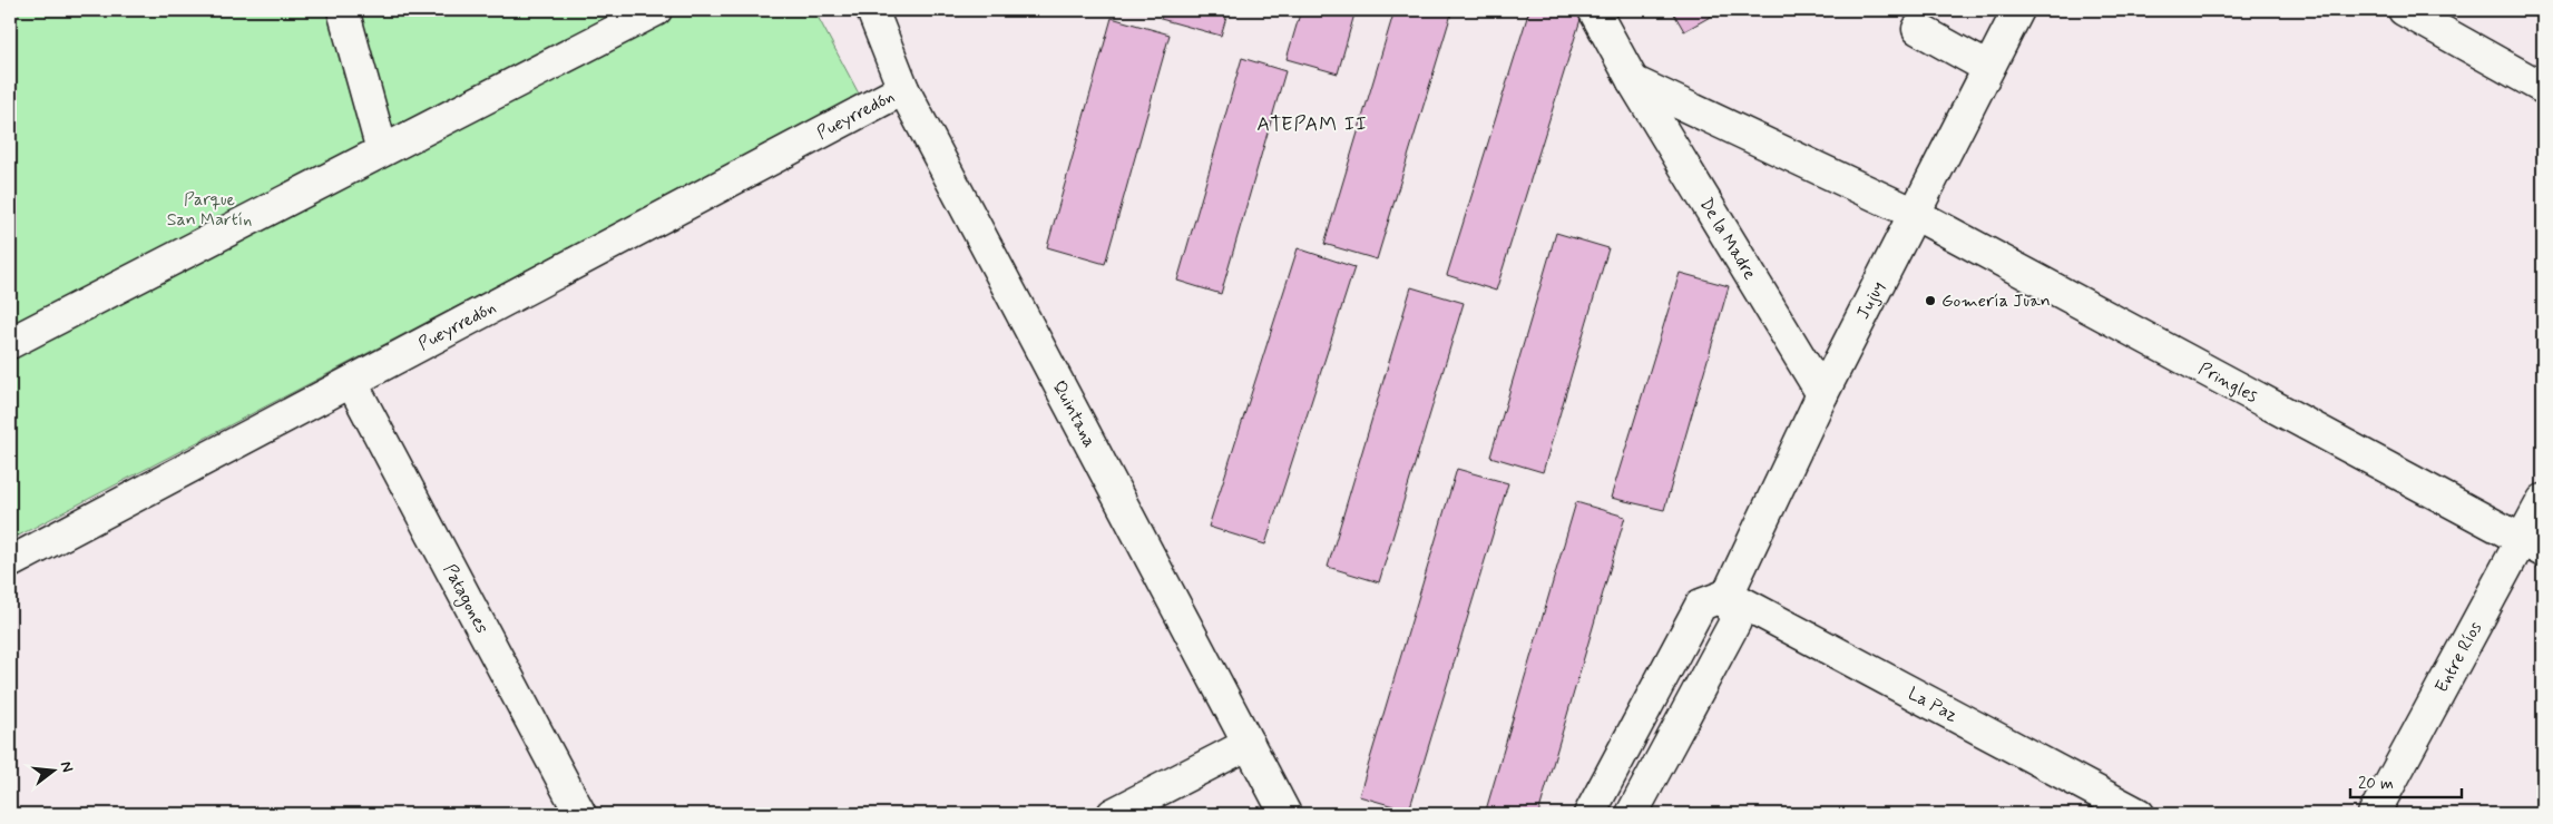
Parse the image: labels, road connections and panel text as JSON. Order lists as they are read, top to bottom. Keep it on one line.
{"streets":{"street":["Pueyrredón","De la Madre","Jujuy","Pringles","Quintana","Patagones","Entre Ríos","La Paz"]},"crossings":[["Pueyrredón","Quintana"],["Pueyrredón","Patagones"],["De la Madre","Jujuy"],["Jujuy","Pringles"],["Jujuy","La Paz"],["Pringles","Entre Ríos"]],"districts":["ATEPAM II"],"parks":["Parque San Martín"],"places":["Gomería Juan"],"scale_bar":"20 m","north":"right"}
